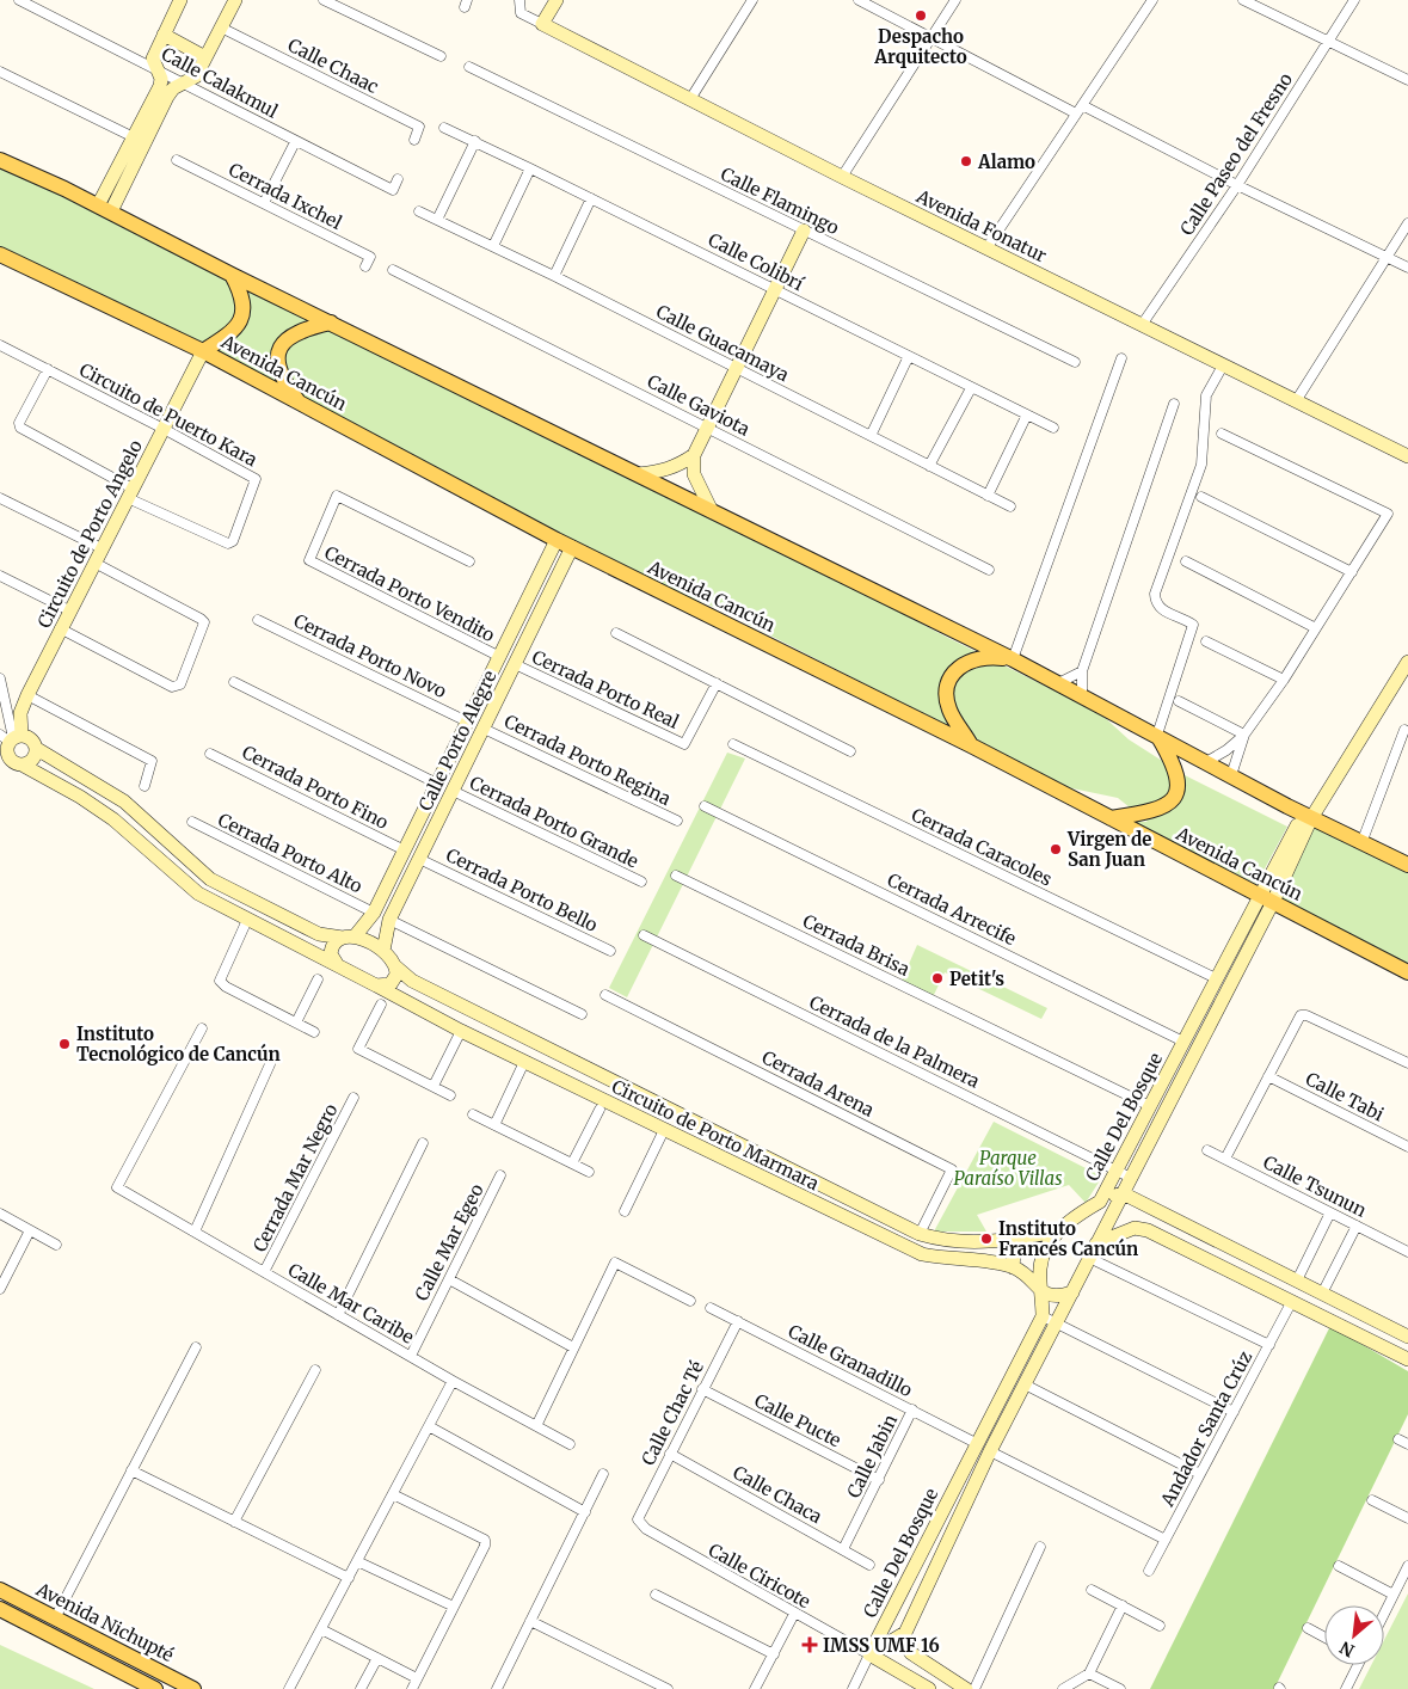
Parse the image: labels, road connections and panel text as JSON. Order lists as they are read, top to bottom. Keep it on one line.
{"streets":{"main road":["Avenida Cancún","Avenida Nichupté"],"street":["Calle Chaac","Calle Calakmul","Calle Paseo del Fresno","Cerrada Ixchel","Calle Flamingo","Avenida Fonatur","Calle Colibrí","Calle Guacamaya","Calle Gaviota","Circuito de Puerto Kara","Circuito de Porto Angelo","Cerrada Porto Vendito","Cerrada Porto Novo","Cerrada Porto Real","Calle Porto Alegre","Cerrada Porto Regina","Cerrada Porto Fino","Cerrada Porto Grande","Cerrada Caracoles","Cerrada Porto Alto","Cerrada Porto Bello","Cerrada Arrecife","Cerrada Brisa","Cerrada de la Palmera","Cerrada Arena","Calle Tabi","Calle Del Bosque","Circuito de Porto Marmara","Cerrada Mar Negro","Calle Tsunun","Calle Mar Egeo","Calle Mar Caribe","Calle Granadillo","Calle Chac Té","Calle Pucte","Andador Santa Crúz","Calle Jabin","Calle Chaca","Calle Ciricote"]},"crossings":[["Calle Paseo del Fresno","Avenida Fonatur"],["Avenida Cancún","Circuito de Porto Angelo"],["Avenida Cancún","Calle Porto Alegre"],["Avenida Cancún","Calle Del Bosque"],["Circuito de Puerto Kara","Circuito de Porto Angelo"],["Circuito de Porto Angelo","Circuito de Porto Marmara"],["Cerrada Porto Vendito","Calle Porto Alegre"],["Cerrada Porto Novo","Calle Porto Alegre"],["Cerrada Porto Real","Calle Porto Alegre"],["Calle Porto Alegre","Cerrada Porto Regina"],["Calle Porto Alegre","Cerrada Porto Fino"],["Calle Porto Alegre","Cerrada Porto Grande"],["Calle Porto Alegre","Cerrada Porto Alto"],["Calle Porto Alegre","Cerrada Porto Bello"],["Calle Porto Alegre","Circuito de Porto Marmara"],["Cerrada Caracoles","Calle Del Bosque"],["Cerrada Arrecife","Calle Del Bosque"],["Cerrada Brisa","Calle Del Bosque"],["Cerrada de la Palmera","Calle Del Bosque"],["Cerrada Arena","Circuito de Porto Marmara"],["Calle Del Bosque","Circuito de Porto Marmara"],["Calle Del Bosque","Calle Granadillo"],["Calle Del Bosque","Calle Ciricote"],["Cerrada Mar Negro","Calle Mar Caribe"],["Calle Mar Egeo","Calle Mar Caribe"],["Calle Granadillo","Calle Chac Té"],["Calle Granadillo","Calle Jabin"],["Calle Chac Té","Calle Pucte"],["Calle Chac Té","Calle Chaca"],["Calle Chac Té","Calle Ciricote"],["Calle Pucte","Calle Jabin"],["Calle Jabin","Calle Chaca"]],"parks":["Parque Paraíso Villas"],"places":{"other":["Despacho Arquitecto","Alamo","Virgen de San Juan","Petit's","Instituto Tecnológico de Cancún","Instituto Francés Cancún"],"health":["IMSS UMF 16"]},"north":"bottom left"}
